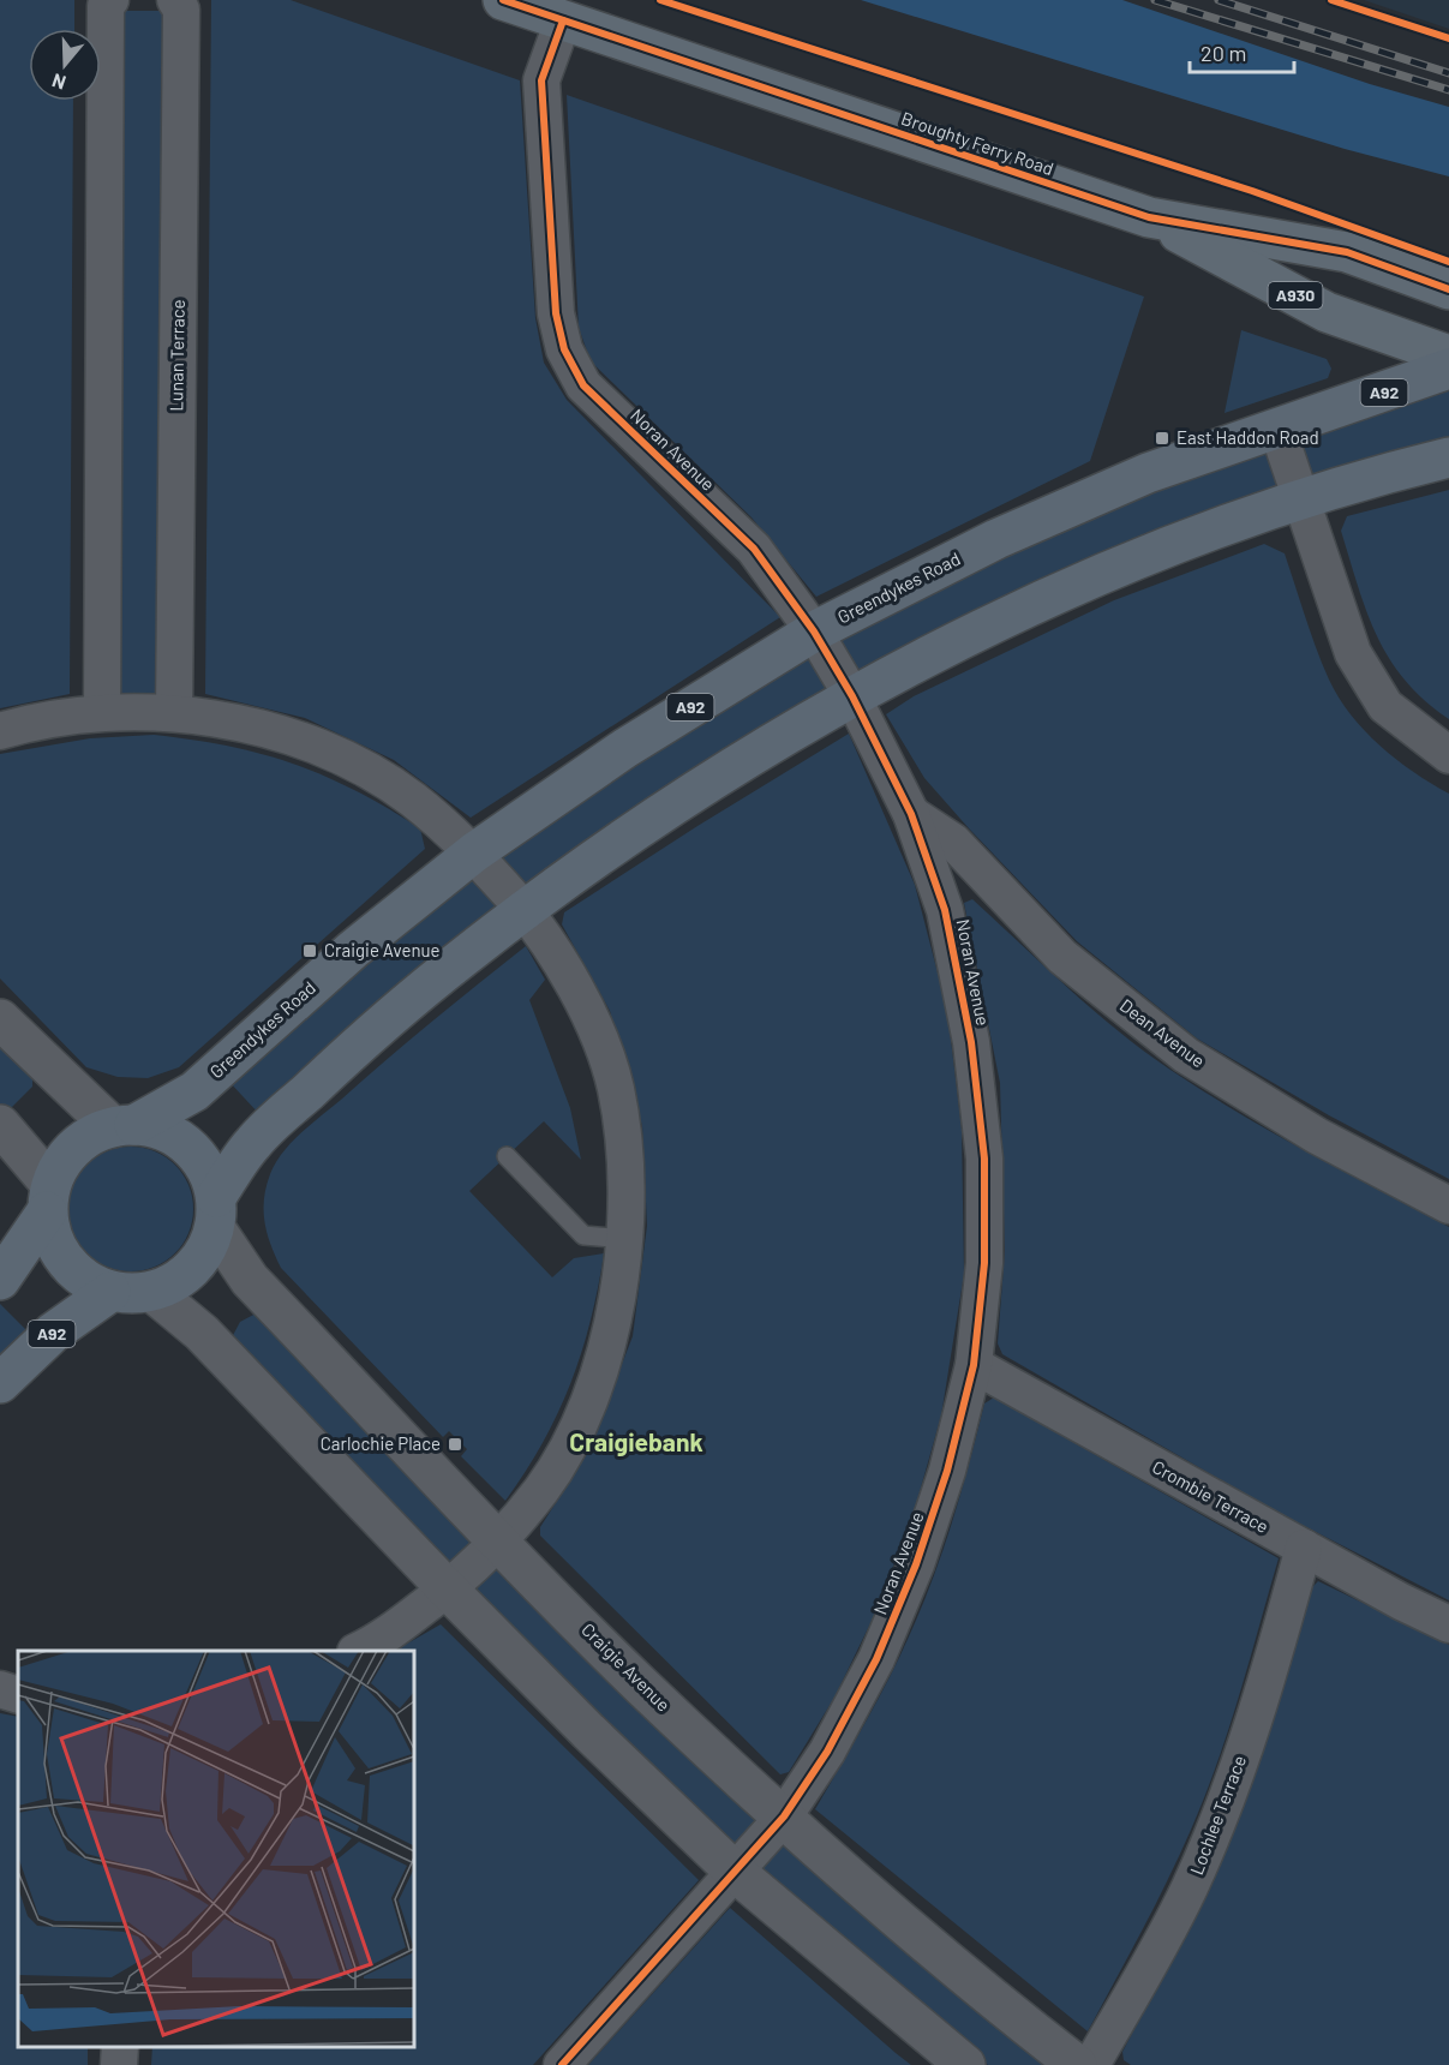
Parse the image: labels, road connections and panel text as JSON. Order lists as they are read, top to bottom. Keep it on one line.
{"streets":{"highway":["A92","Greendykes Road"],"main road":["Broughty Ferry Road","A930"],"street":["Lunan Terrace","Noran Avenue","Dean Avenue","Crombie Terrace","Craigie Avenue","Lochlee Terrace"]},"crossings":[["Broughty Ferry Road","Noran Avenue"],["A92","Greendykes Road"],["A92","Craigie Avenue"],["Noran Avenue","Greendykes Road"],["Noran Avenue","Dean Avenue"],["Noran Avenue","Crombie Terrace"],["Noran Avenue","Craigie Avenue"],["Greendykes Road","Craigie Avenue"],["Crombie Terrace","Lochlee Terrace"]],"districts":["Craigiebank"],"places":{"transit":["East Haddon Road","Craigie Avenue","Carlochie Place"]},"scale_bar":"20 m","north":"bottom"}
